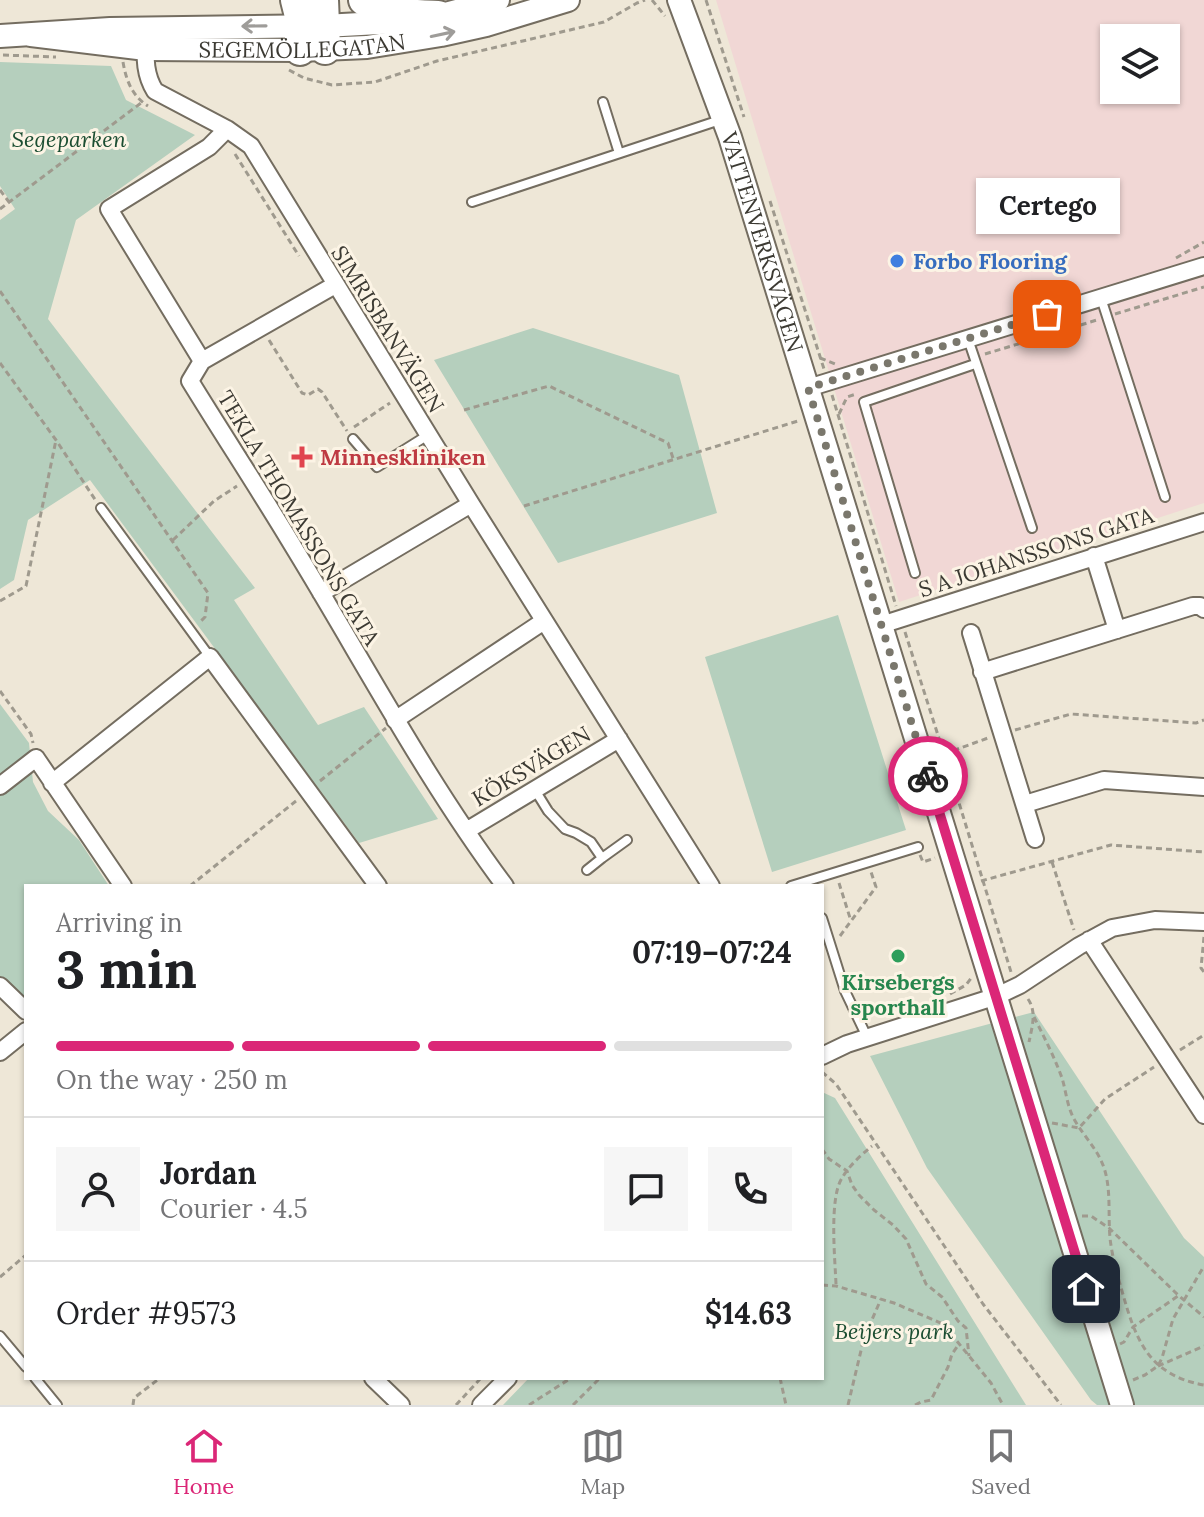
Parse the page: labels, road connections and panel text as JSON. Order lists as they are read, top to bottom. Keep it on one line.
{"streets":{"street":["SEGEMÖLLEGATAN","VATTENVERKSVÄGEN","SIMRISBANVÄGEN","TEKLA THOMASSONS GATA","S A JOHANSSONS GATA","KÖKSVÄGEN"]},"crossings":[["SEGEMÖLLEGATAN","SIMRISBANVÄGEN"],["VATTENVERKSVÄGEN","S A JOHANSSONS GATA"],["SIMRISBANVÄGEN","KÖKSVÄGEN"],["TEKLA THOMASSONS GATA","KÖKSVÄGEN"]],"parks":["Segeparken","Beijers park"],"places":{"other":["Forbo Flooring","Certego","Kirsebergs sporthall"],"health":["Minneskliniken"]},"page":{"bubble":"Certego","heading":["3 min","Arriving in","07:19–07:24"],"panel":["Jordan","Courier · 4.5","Order #9573","$14.63"],"bar":"On the way · 250 m","tabs":["Home","Map","Saved"]}}
